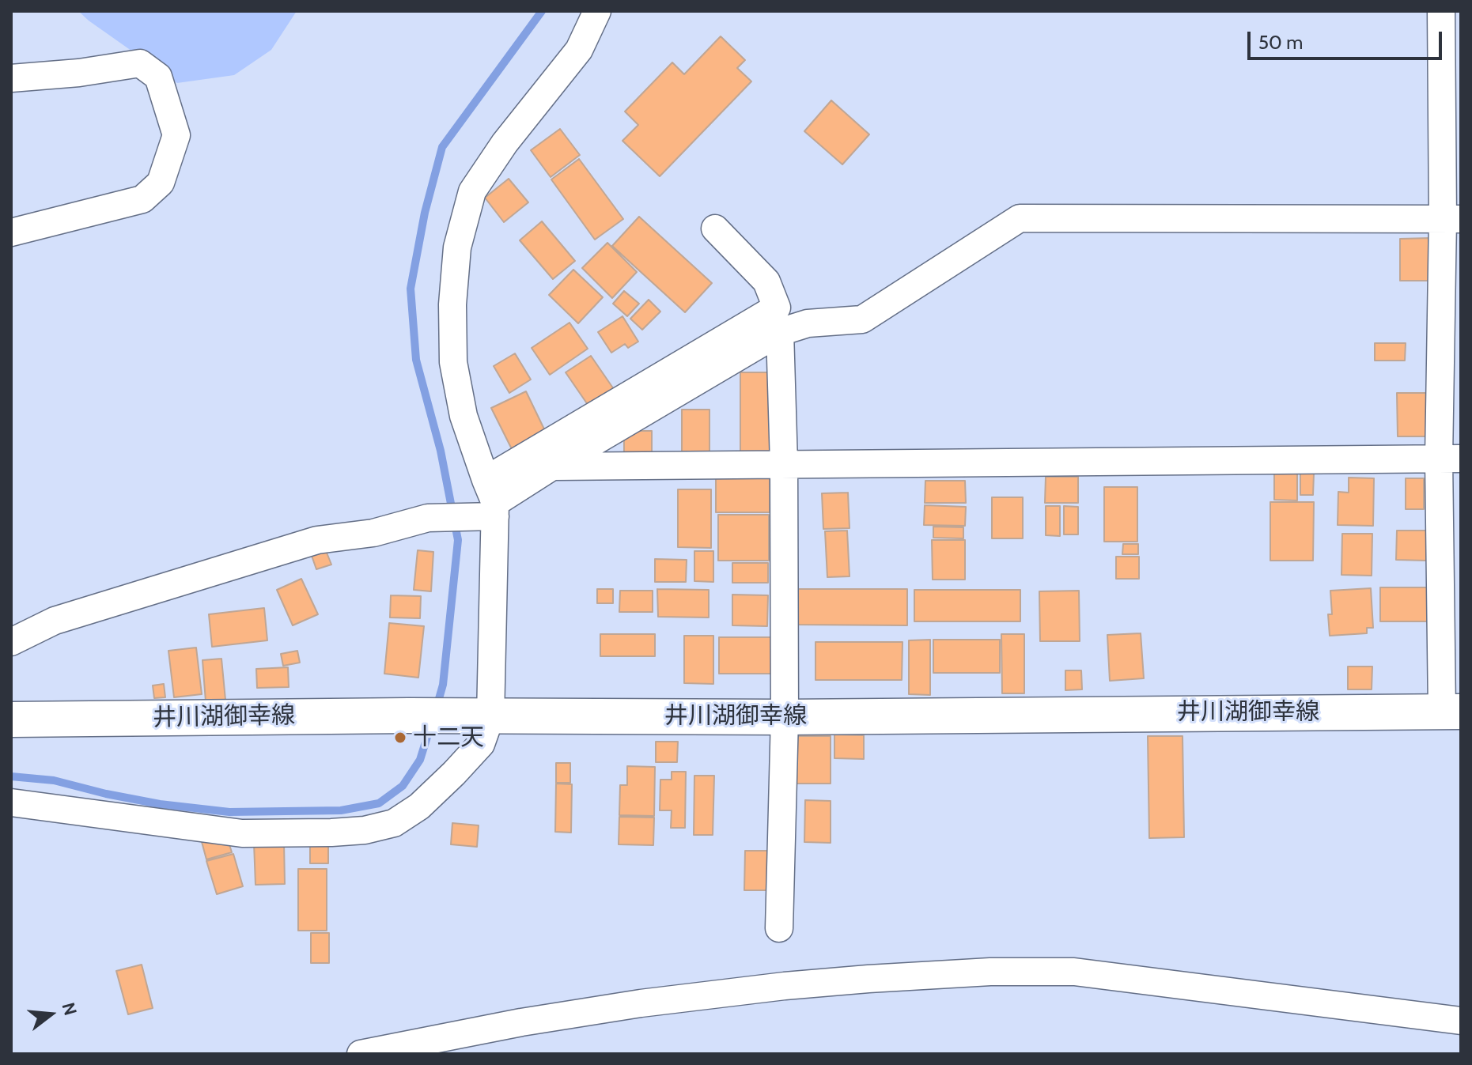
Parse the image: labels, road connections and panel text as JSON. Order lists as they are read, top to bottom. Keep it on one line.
{"streets":{"main road":["井川湖御幸線"]},"places":["十二天"],"scale_bar":"50 m","north":"right"}
